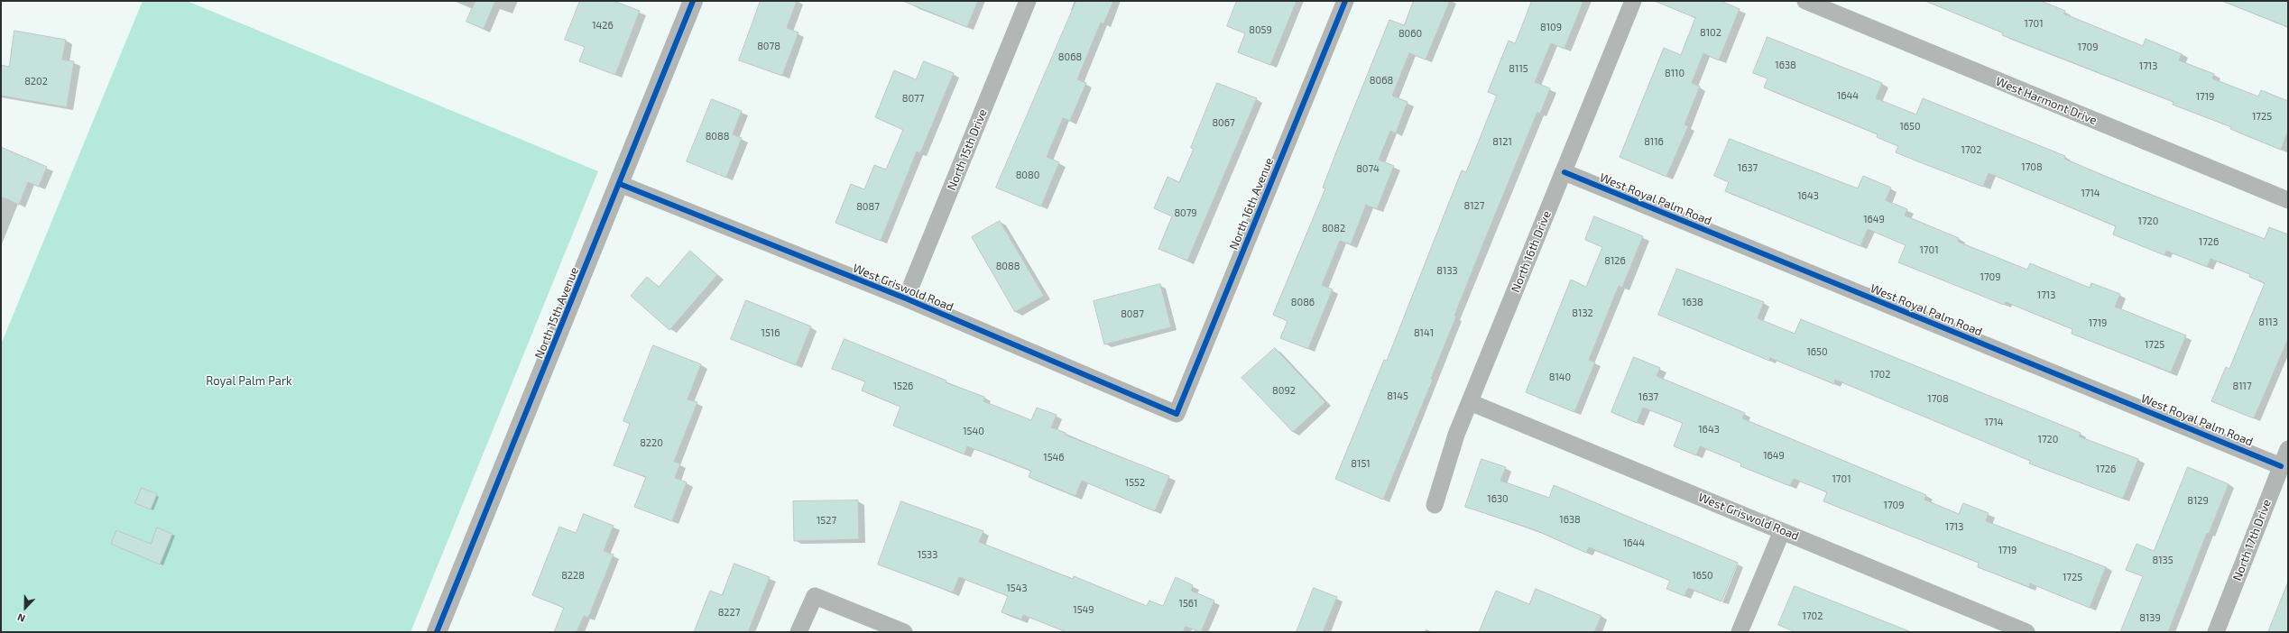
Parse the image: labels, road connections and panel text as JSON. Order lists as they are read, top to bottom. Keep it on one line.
{"streets":{"street":["West Harmont Drive","North 15th Drive","West Royal Palm Road","North 16th Avenue","North 16th Drive","West Griswold Road","North 15th Avenue","North 17th Drive"]},"crossings":[["North 15th Drive","West Griswold Road"],["West Royal Palm Road","North 16th Drive"],["West Royal Palm Road","North 17th Drive"],["North 16th Avenue","West Griswold Road"],["North 16th Drive","West Griswold Road"],["West Griswold Road","North 15th Avenue"]],"parks":["Royal Palm Park"],"house_numbers":["1701","1426","8109","8059","8102","8060","8078","1709","8068","1638","1713","8115","8110","8068","8202","1644","1719","8077","1725","8067","1650","8088","8121","8116","1702","1708","1637","8074","8080","1714","1643","8127","8087","8079","1649","1720","8082","1726","1701","8126","8088","8133","1709","1713","8086","1638","8132","8087","8113","1719","1516","8141","1725","1650","1702","8140","1526","8117","8092","8145","1637","1708","1714","1643","1540","1720","8220","1649","1546","8151","1726","1701","1552","1630","8129","1709","1638","1527","1713","1644","1719","1533","8135","8228","1650","1725","1543","1561","1549","8227","1702","8139"],"north":"bottom"}
